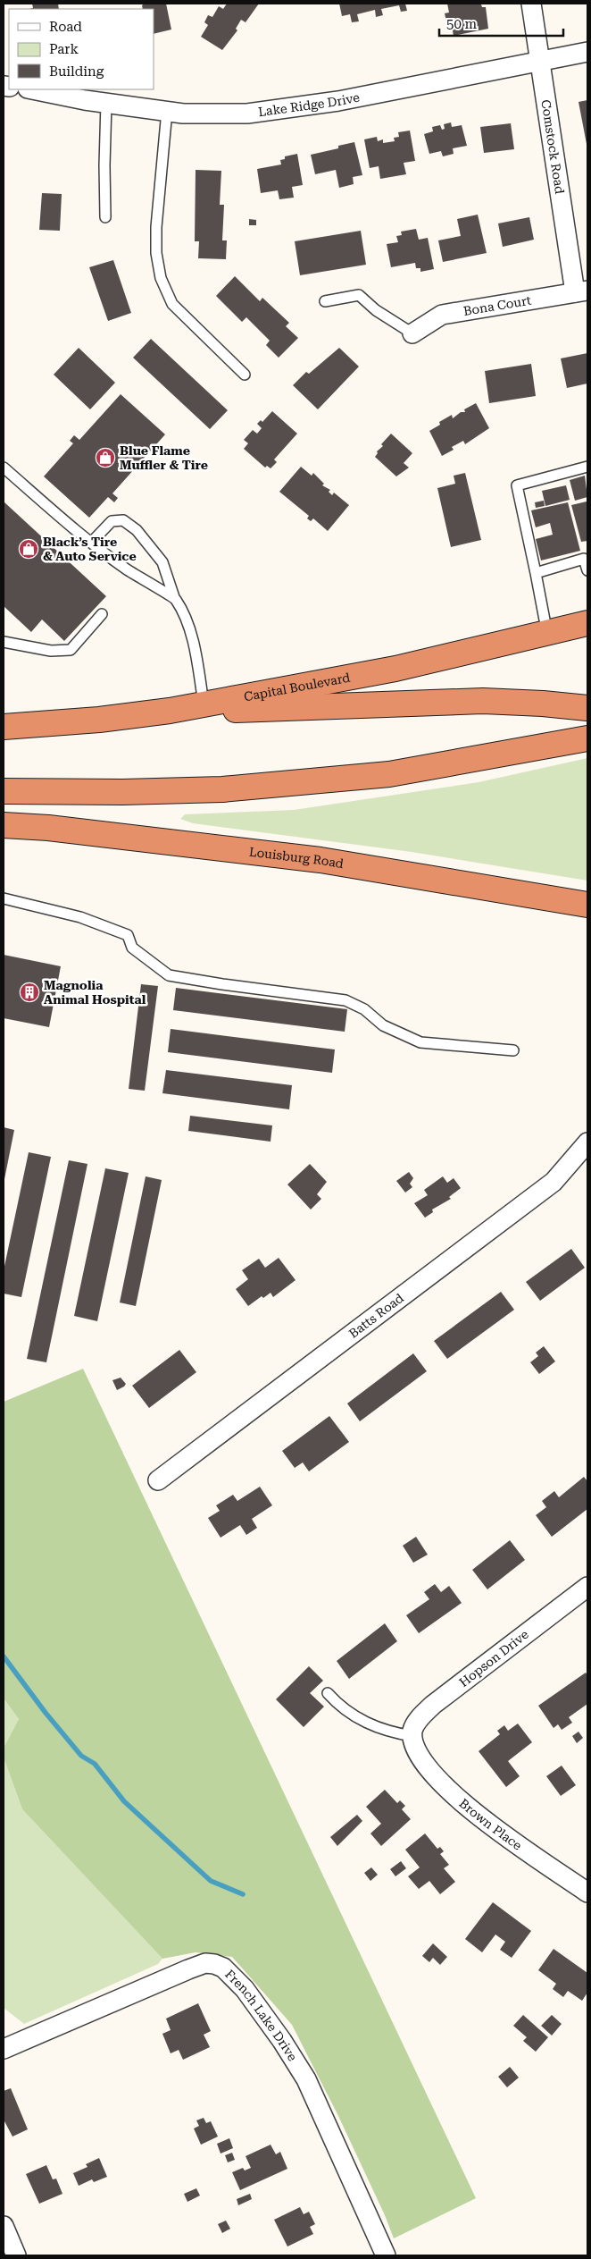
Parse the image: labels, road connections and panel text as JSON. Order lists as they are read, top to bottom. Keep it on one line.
{"streets":{"highway":["Capital Boulevard","Louisburg Road"],"street":["Lake Ridge Drive","Comstock Road","Bona Court","Batts Road","Hopson Drive","Brown Place","French Lake Drive"]},"crossings":[["Lake Ridge Drive","Comstock Road"],["Comstock Road","Bona Court"],["Hopson Drive","Brown Place"]],"places":{"shop":["Blue Flame Muffler & Tire","Black’s Tire & Auto Service"],"building":["Magnolia Animal Hospital"]},"legend":["Road","Park","Building"],"scale_bar":"50 m"}
